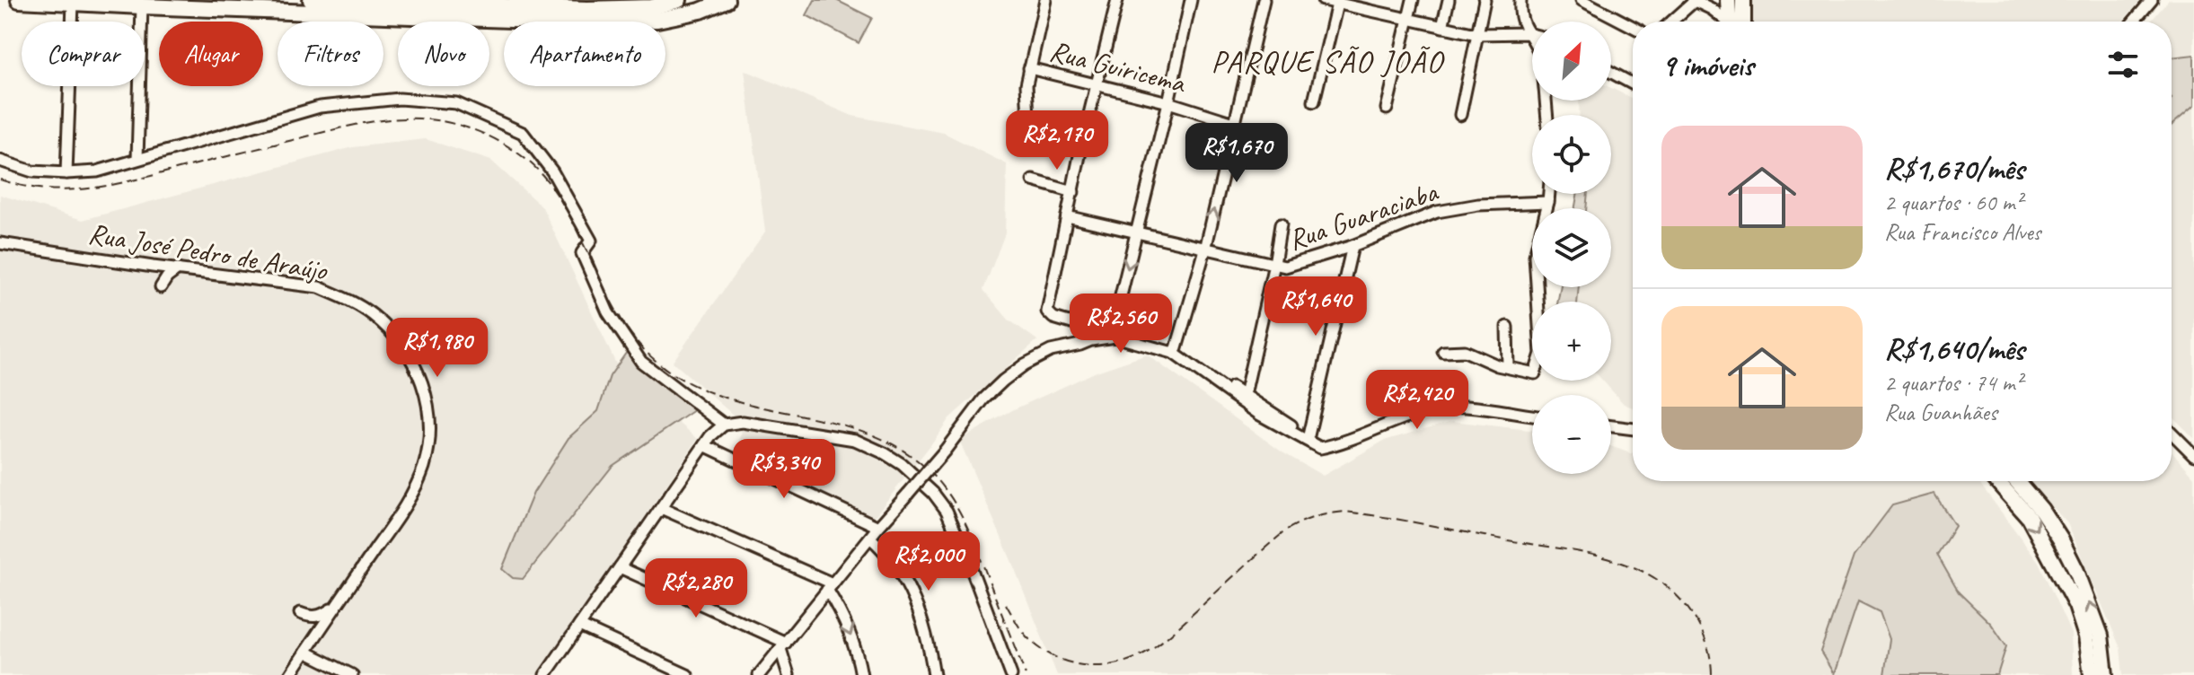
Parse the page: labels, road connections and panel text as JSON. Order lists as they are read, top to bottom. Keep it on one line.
{"streets":{"street":["Rua Guiricema","Rua Guaraciaba","Rua José Pedro de Araújo"]},"districts":["PARQUE SÃO JOÃO"],"north":"top right","page":{"map_buttons":["+","−"],"chip":["Comprar","Alugar","Filtros","Novo","Apartamento"],"heading":"9 imóveis","list":[{"name":"R$1,670/mês","note":"2 quartos · 60 m² · Rua Francisco Alves"},{"name":"R$1,640/mês","note":"2 quartos · 74 m² · Rua Guanhães"}],"price":["R$2,170","R$1,670","R$1,640","R$2,560","R$1,980","R$2,420","R$3,340","R$2,000","R$2,280"]}}
